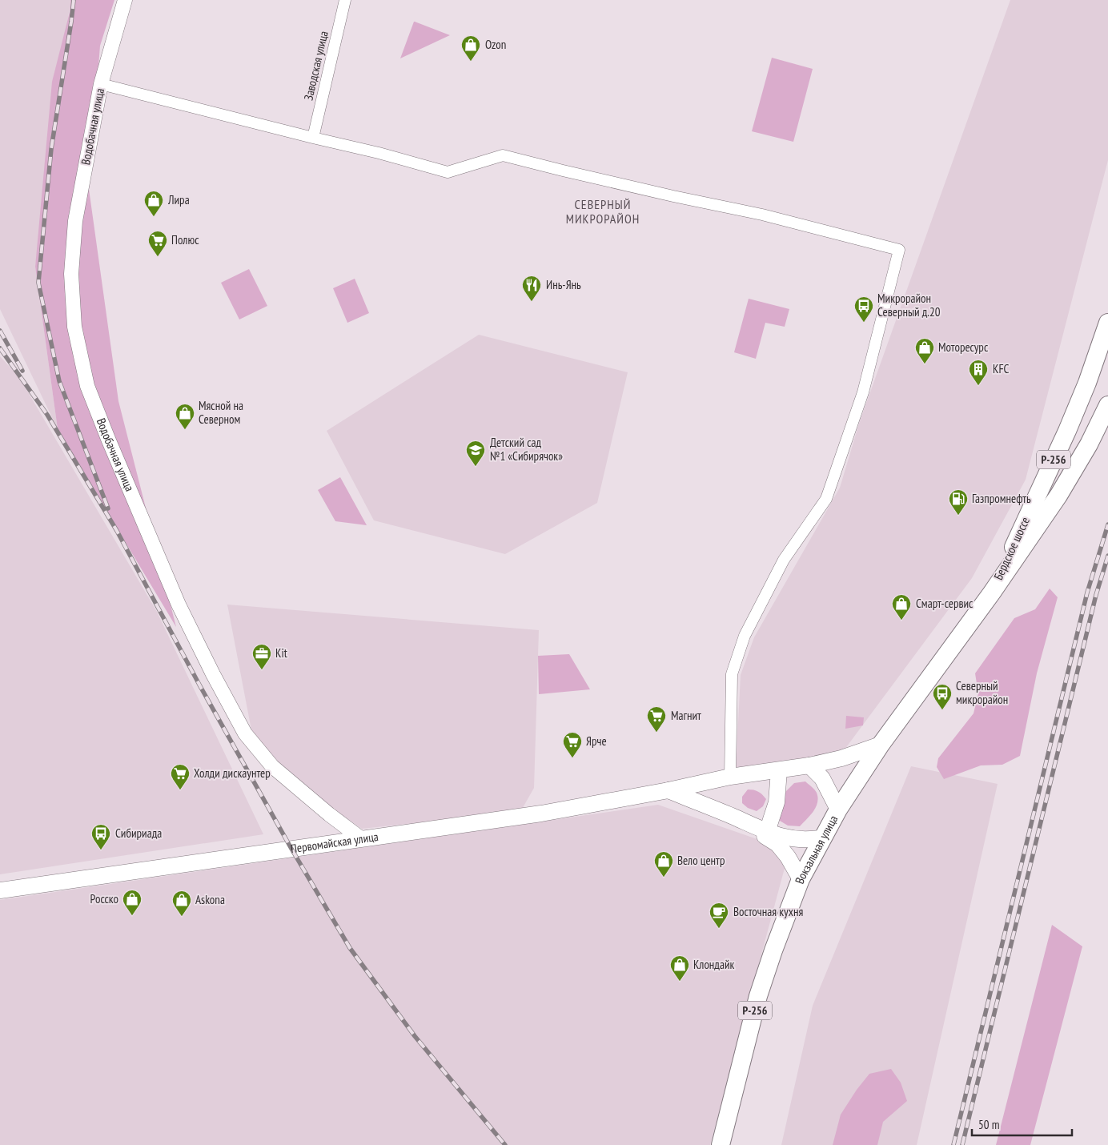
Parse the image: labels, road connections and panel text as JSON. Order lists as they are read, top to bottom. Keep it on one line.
{"streets":{"highway":["Р-256","Бердское шоссе","Вокзальная улица"],"main road":["Первомайская улица"],"street":["Заводская улица","Водобачная улица"]},"crossings":[["Водобачная улица","Первомайская улица"],["Бердское шоссе","Вокзальная улица"],["Первомайская улица","Вокзальная улица"]],"districts":["СЕВЕРНЫЙ МИКРОРАЙОН"],"places":{"shop":["Ozon","Лира","Моторесурс","Мясной на Северном","Смарт-сервис","Вело центр","Росско","Askona","Клондайк"],"supermarket":["Полюс","Магнит","Ярче","Холди дискаунтер"],"restaurant":["Инь-Янь"],"bus stop":["Микрорайон Северный д.20","Северный микрорайон","Сибириада"],"building":["KFC"],"school or university":["Детский сад №1 «Сибирячок»"],"fuel station":["Газпромнефть"],"office":["Kit"],"cafe":["Восточная кухня"]},"scale_bar":"50 m"}
